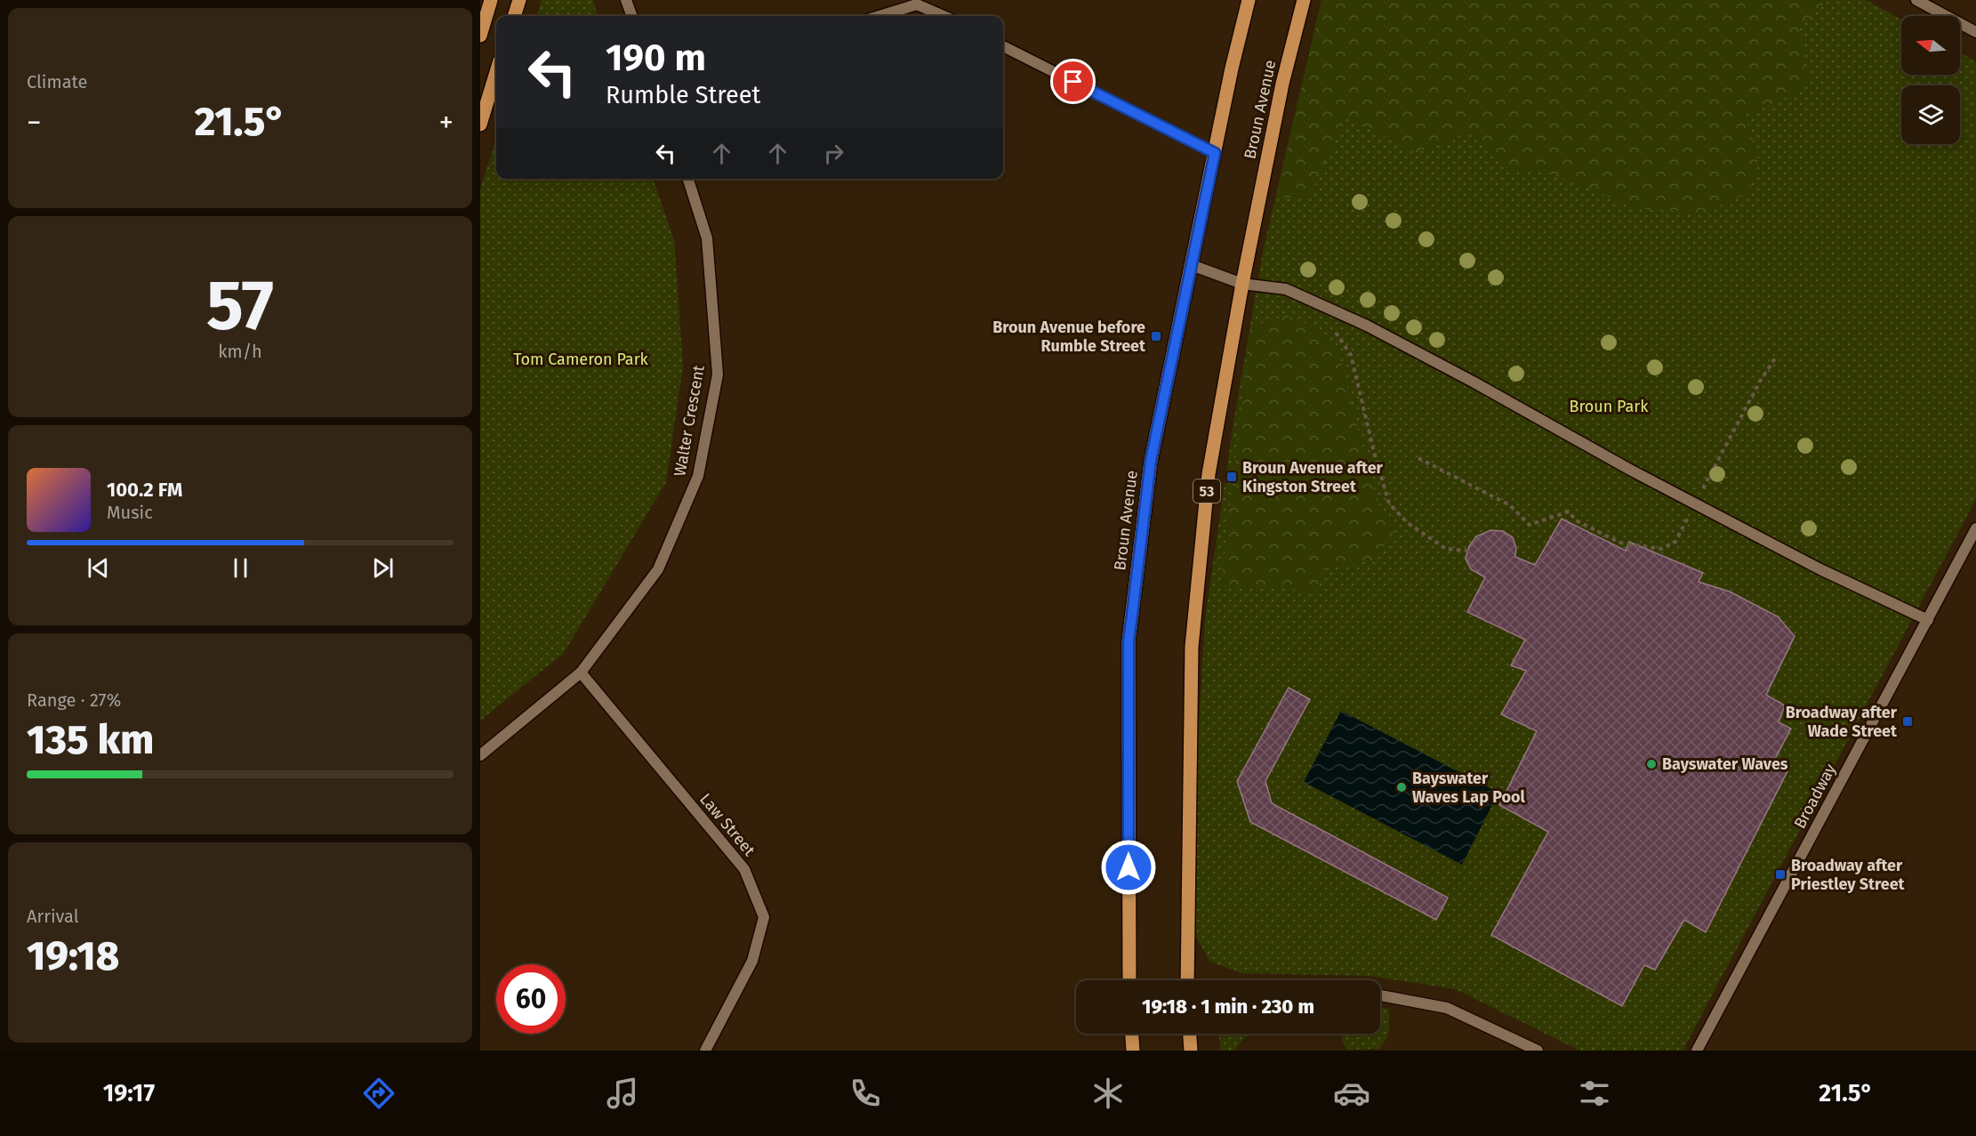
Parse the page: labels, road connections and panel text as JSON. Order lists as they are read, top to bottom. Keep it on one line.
{"streets":{"main road":["Broun Avenue","53"],"street":["Walter Crescent","Broadway","Law Street"]},"crossings":[["Walter Crescent","Law Street"]],"parks":["Tom Cameron Park","Broun Park"],"places":{"transit":["Broun Avenue before Rumble Street","Broun Avenue after Kingston Street","Broadway after Wade Street","Broadway after Priestley Street"],"other":["Bayswater Waves","Bayswater Waves Lap Pool"]},"north":"left","page":{"tile":["Climate",["57","km/h"],["Range · 27%","135 km"],["Arrival","19:18"]],"turn":["190 m","Rumble Street"],"heat":["−","21.5°","+"],"song":["100.2 FM","Music"],"limit":"60","trip":"19:18 · 1 min · 230 m","tabs":["19:17","21.5°"]}}
